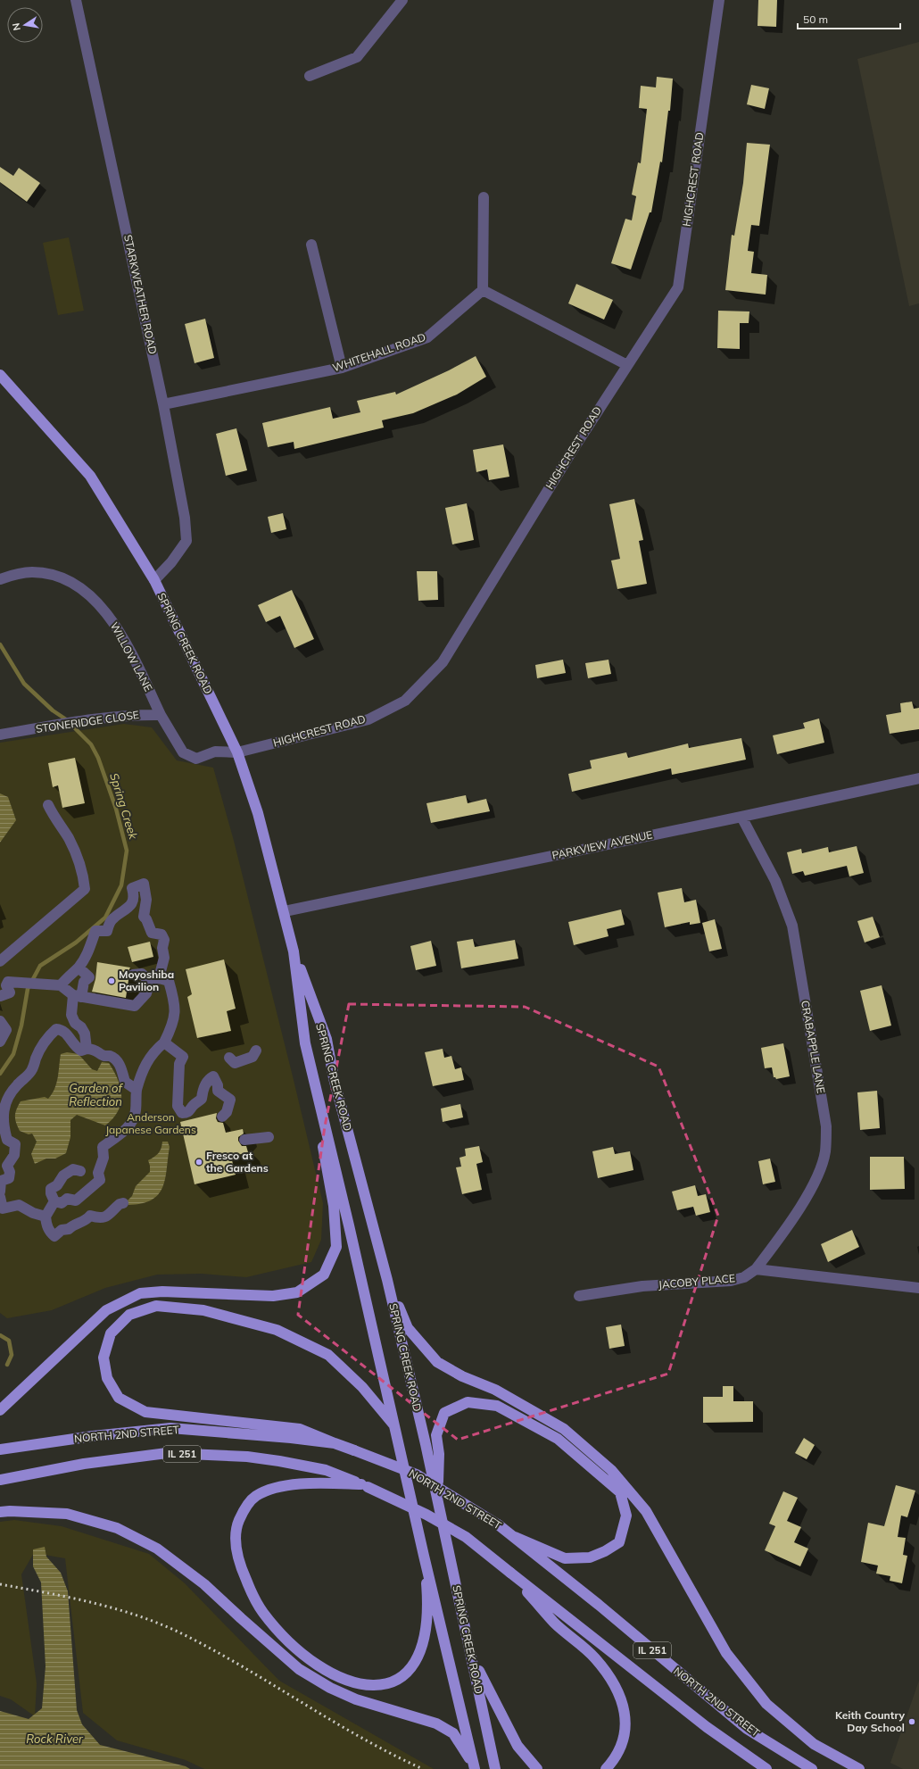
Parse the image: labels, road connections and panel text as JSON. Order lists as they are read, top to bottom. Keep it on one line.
{"streets":{"main road":["SPRING CREEK ROAD","NORTH 2ND STREET","IL 251"],"street":["HIGHCREST ROAD","STARKWEATHER ROAD","WHITEHALL ROAD","WILLOW LANE","STONERIDGE CLOSE","PARKVIEW AVENUE","CRABAPPLE LANE","JACOBY PLACE"]},"crossings":[["HIGHCREST ROAD","SPRING CREEK ROAD"],["STARKWEATHER ROAD","WHITEHALL ROAD"],["STARKWEATHER ROAD","SPRING CREEK ROAD"],["SPRING CREEK ROAD","PARKVIEW AVENUE"],["WILLOW LANE","STONERIDGE CLOSE"],["PARKVIEW AVENUE","CRABAPPLE LANE"],["CRABAPPLE LANE","JACOBY PLACE"]],"water":["Spring Creek","Garden of Reflection","Rock River"],"parks":["Anderson Japanese Gardens"],"places":["Moyoshiba Pavilion","Fresco at the Gardens","Keith Country Day School"],"scale_bar":"50 m","north":"left"}
